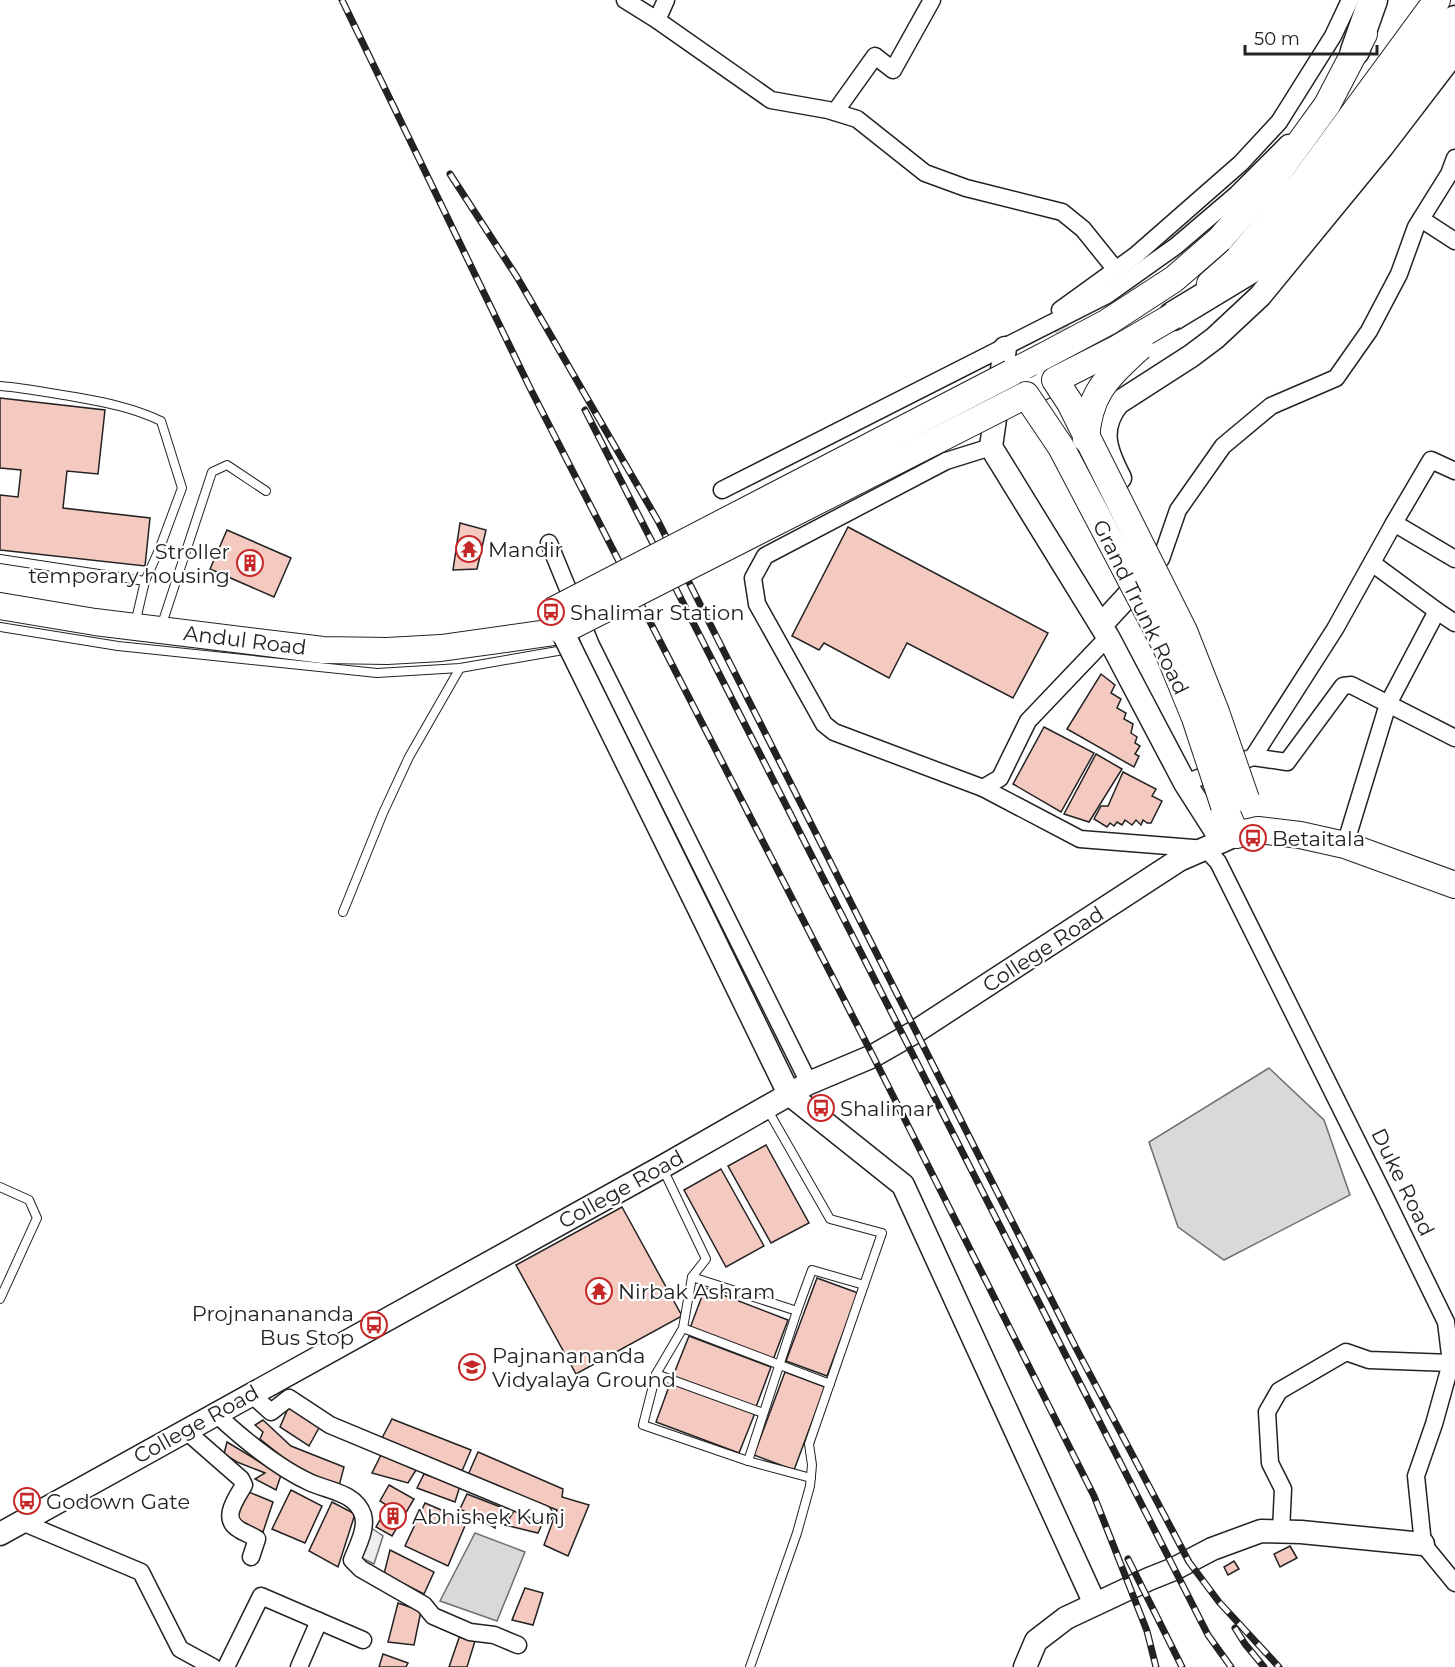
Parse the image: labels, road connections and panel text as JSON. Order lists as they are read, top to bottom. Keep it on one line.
{"streets":{"main road":["Grand Trunk Road","Andul Road"],"street":["College Road","Duke Road"]},"crossings":[["Grand Trunk Road","College Road"],["Grand Trunk Road","Duke Road"],["College Road","Duke Road"]],"places":{"temple":["Mandir","Nirbak Ashram"],"building":["Stroller temporary housing","Abhishek Kunj"],"bus stop":["Shalimar Station","Betaitala","Shalimar","Projnanananda Bus Stop","Godown Gate"],"school or university":["Pajnanananda Vidyalaya Ground"]},"scale_bar":"50 m"}
